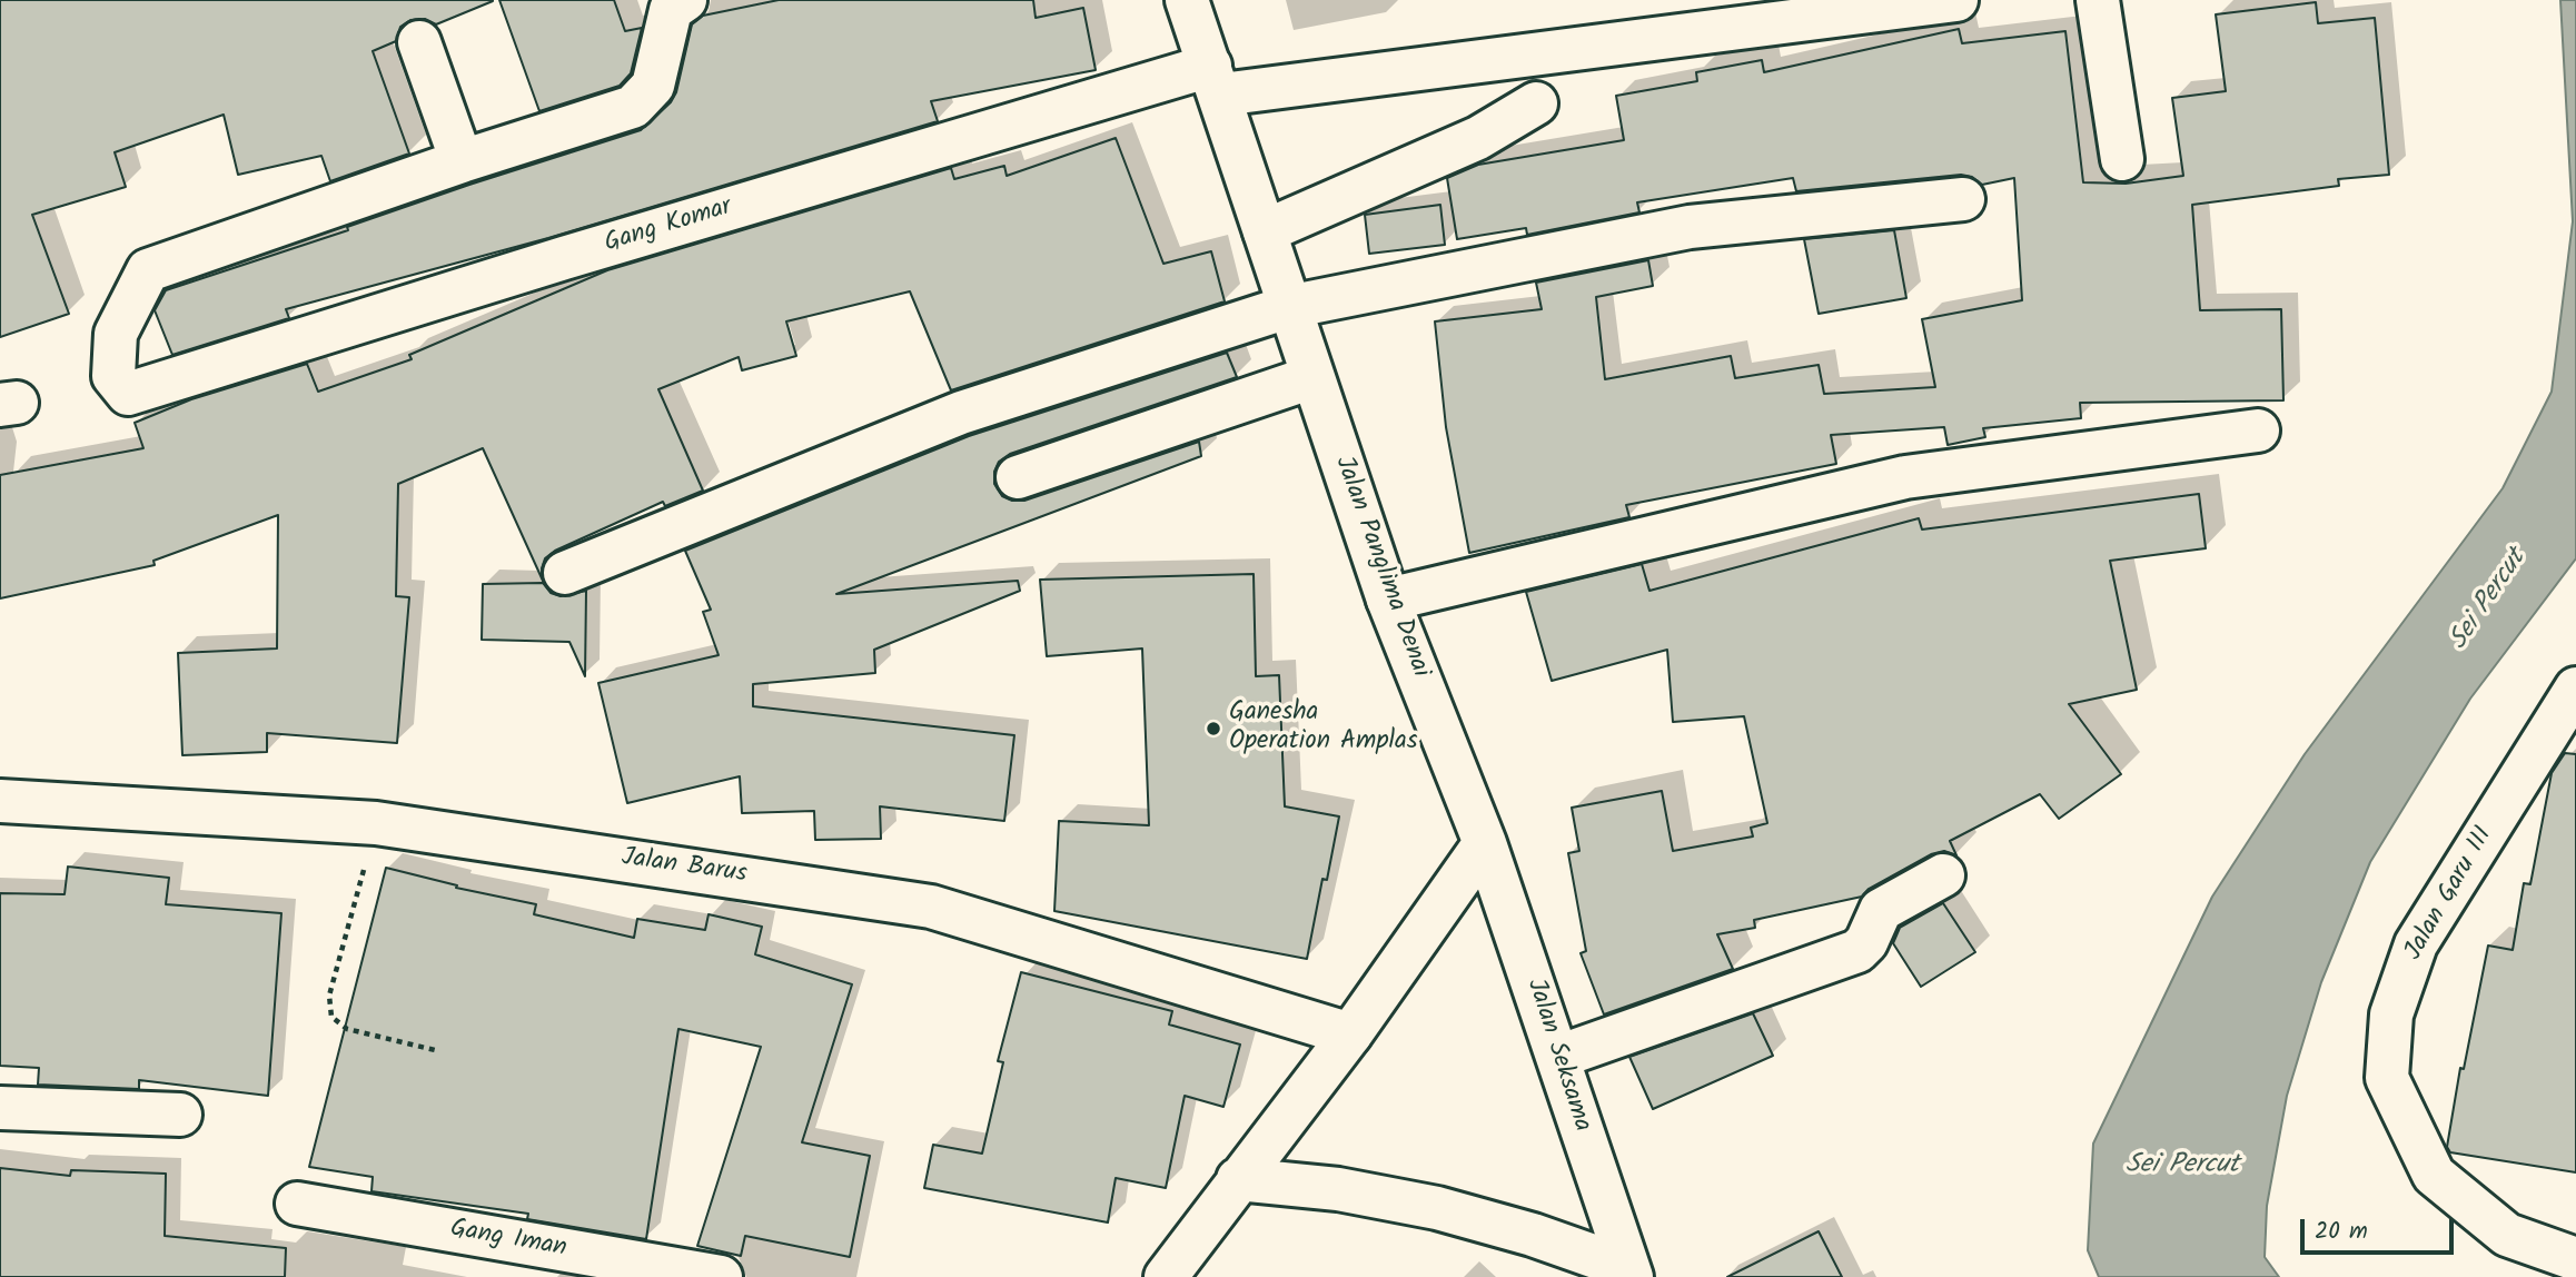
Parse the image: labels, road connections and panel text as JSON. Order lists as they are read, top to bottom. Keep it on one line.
{"streets":{"street":["Gang Komar","Jalan Panglima Denai","Jalan Barus","Jalan Garu III","Jalan Seksama","Gang Iman"]},"crossings":[["Gang Komar","Jalan Panglima Denai"],["Jalan Panglima Denai","Jalan Seksama"]],"water":["Sei Percut"],"places":["Ganesha Operation Amplas"],"scale_bar":"20 m"}
